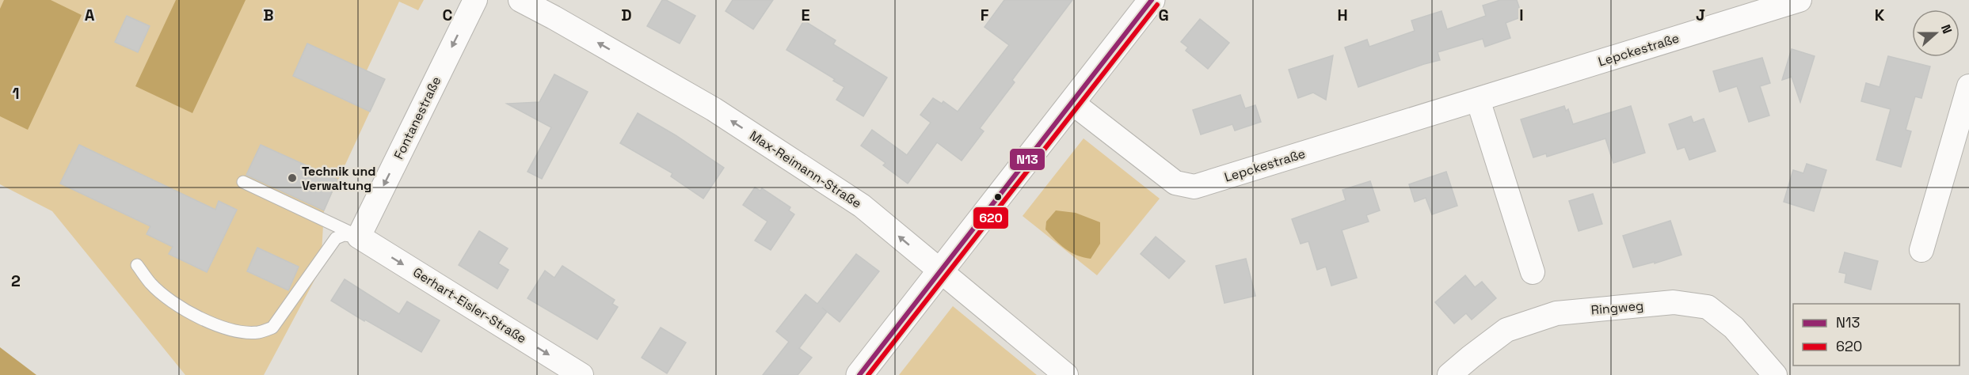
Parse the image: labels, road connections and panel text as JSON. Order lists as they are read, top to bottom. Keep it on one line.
{"streets":{"street":["Lepckestraße","Fontanestraße","Max-Reimann-Straße","Gerhart-Eisler-Straße","Ringweg"]},"crossings":[["Fontanestraße","Gerhart-Eisler-Straße"]],"one_way":["Fontanestraße","Max-Reimann-Straße","Gerhart-Eisler-Straße"],"places":["Technik und Verwaltung"],"lines":["transit line N13","transit line 620"],"legend":["N13","620"],"north":"right","grid":{"columns":["A","B","C","D","E","F","G","H","I","J","K"],"rows":["1","2"]}}
